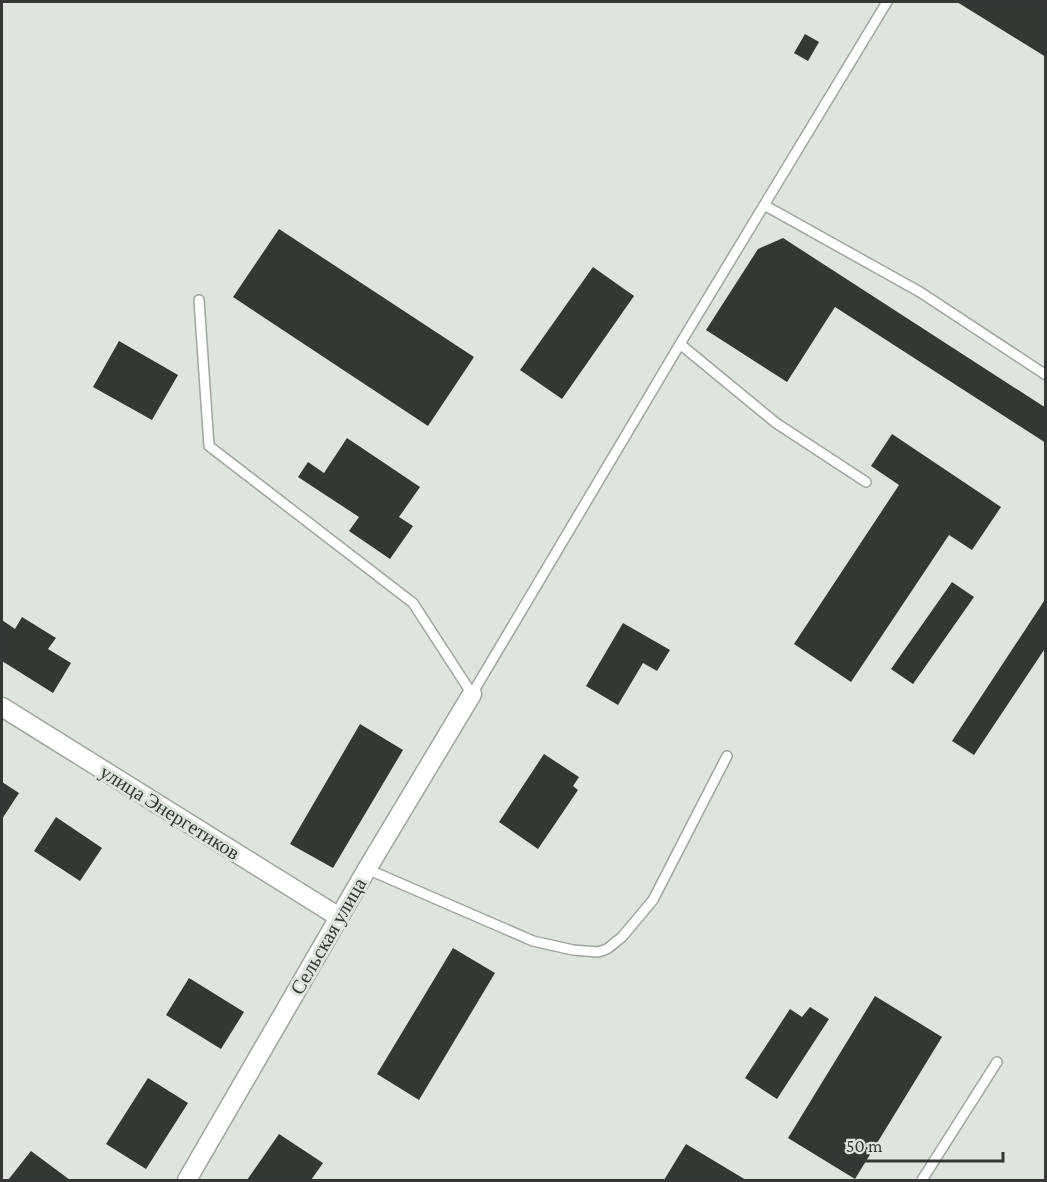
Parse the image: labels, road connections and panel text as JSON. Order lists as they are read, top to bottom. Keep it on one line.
{"streets":{"street":["улица Энергетиков","Сельская улица"]},"crossings":[["улица Энергетиков","Сельская улица"]],"scale_bar":"50 m"}
